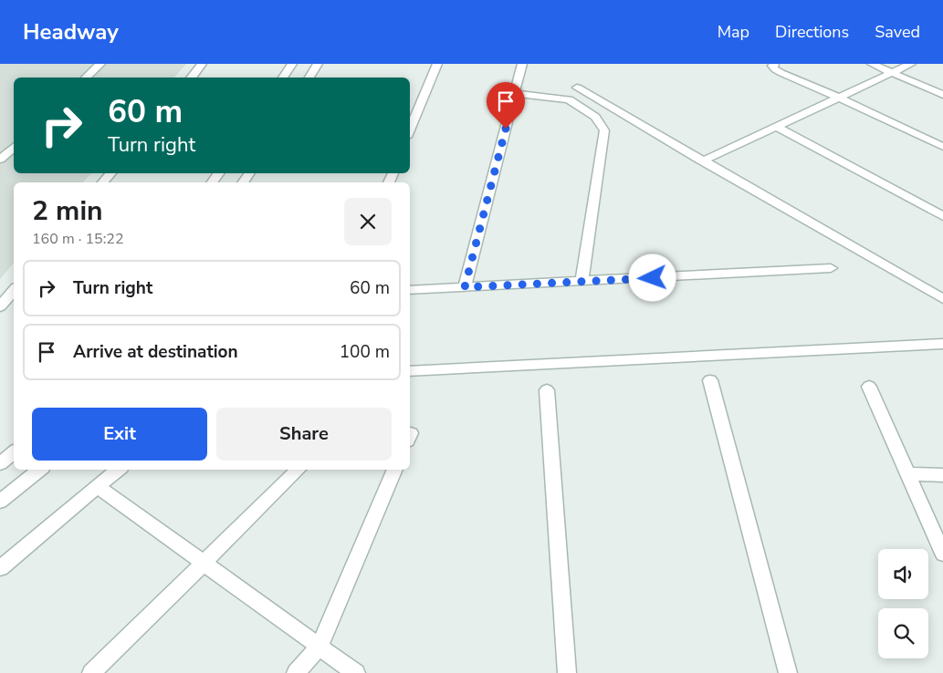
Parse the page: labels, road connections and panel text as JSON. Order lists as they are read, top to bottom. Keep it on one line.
{"page":{"header":"Headway","nav":["Map","Directions","Saved"],"turn":["60 m","Turn right"],"heading":["2 min","160 m · 15:22"],"list":[{"name":"Turn right","value":"60 m"},{"name":"Arrive at destination","value":"100 m"}],"buttons":["Exit","Share"]}}
